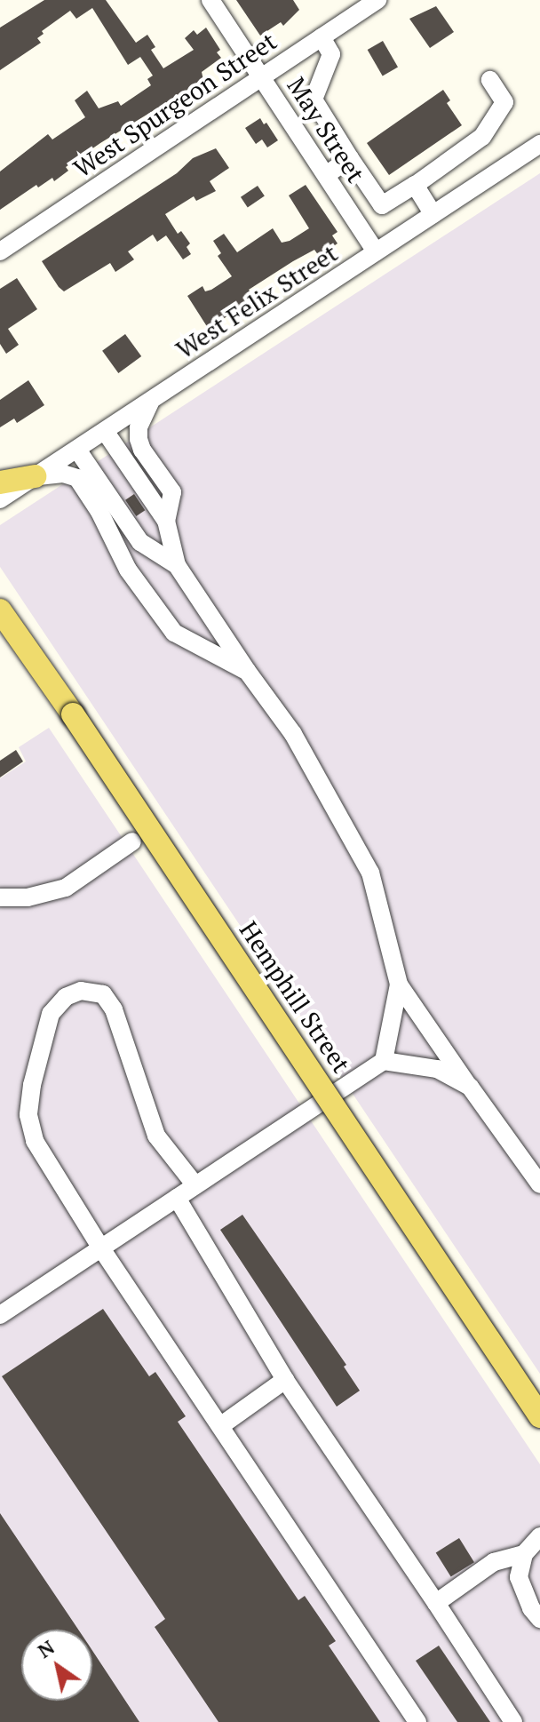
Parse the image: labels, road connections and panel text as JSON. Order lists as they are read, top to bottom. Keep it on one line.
{"streets":{"main road":["Hemphill Street"],"street":["West Spurgeon Street","May Street","West Felix Street"]},"crossings":[["West Spurgeon Street","May Street"],["May Street","West Felix Street"]],"north":"top left"}
